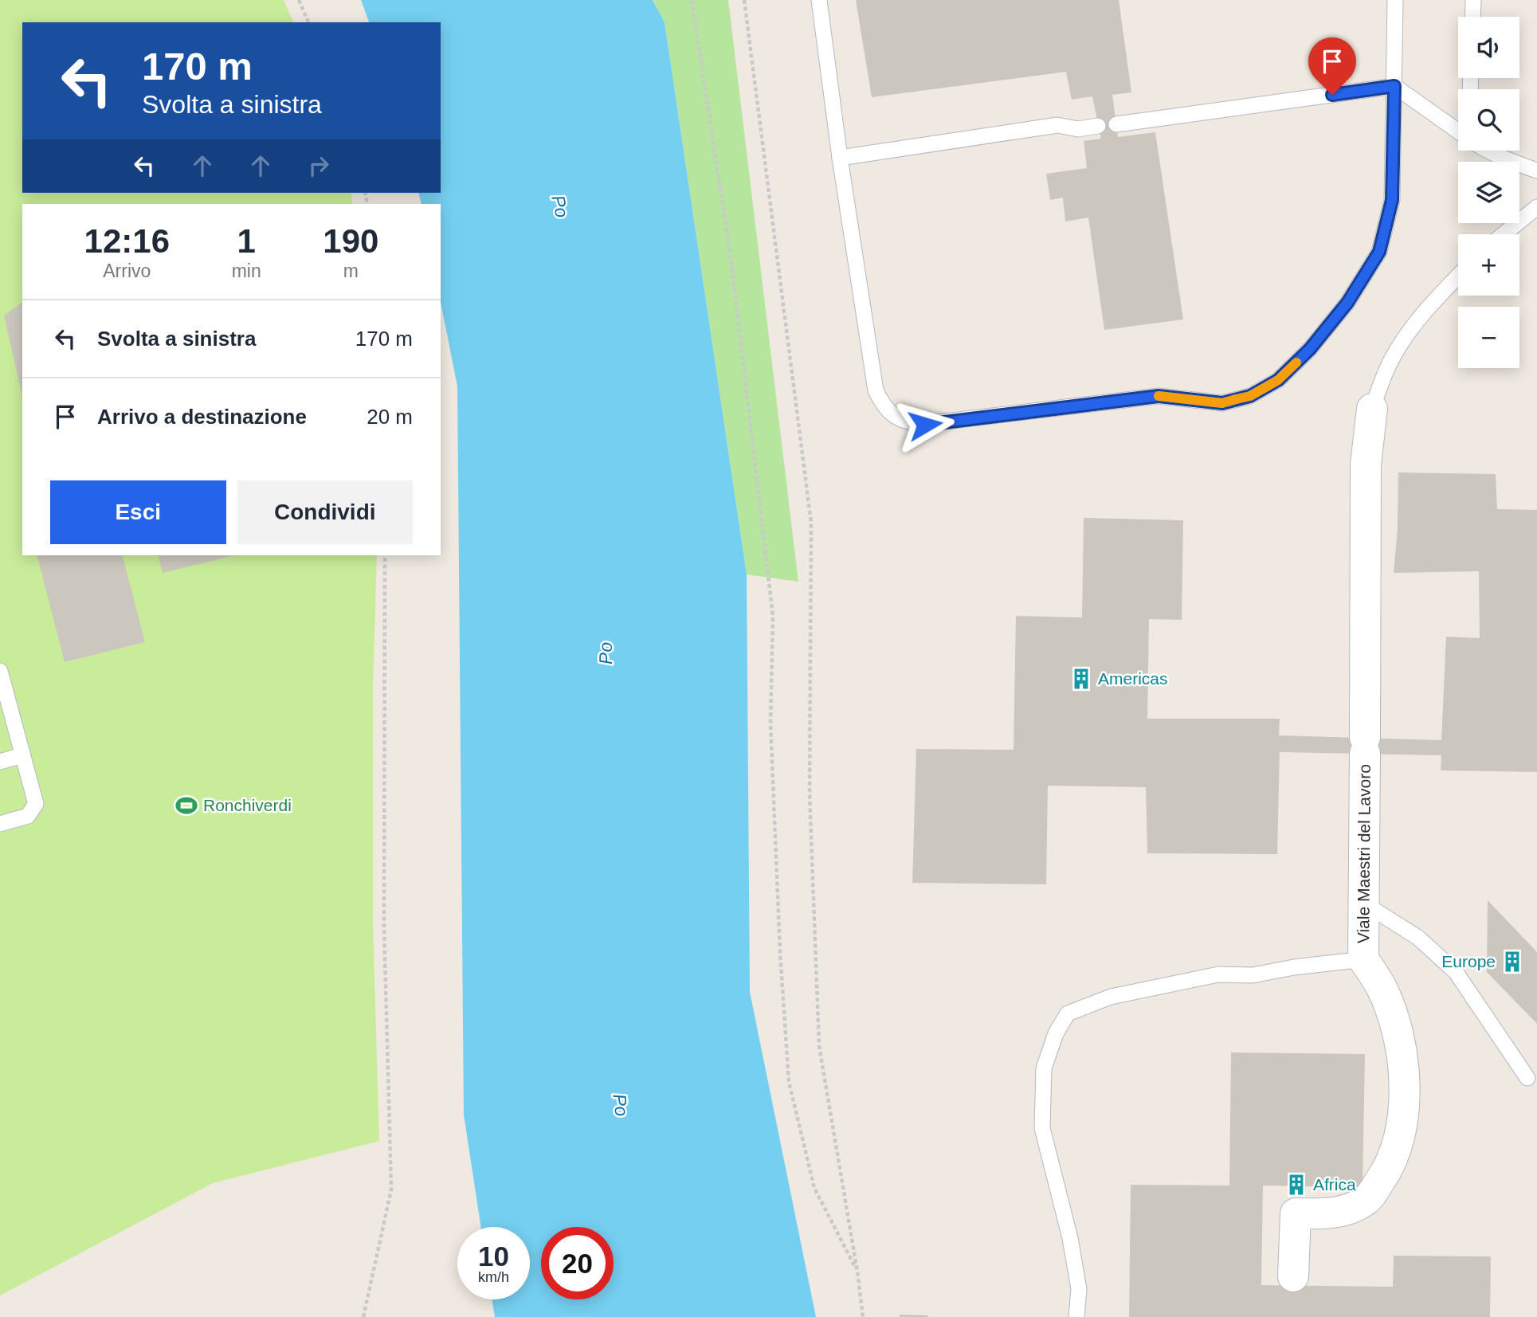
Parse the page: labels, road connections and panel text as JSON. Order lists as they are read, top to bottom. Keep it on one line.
{"streets":{"street":["Viale Maestri del Lavoro"]},"water":["Po"],"places":{"building":["Americas","Europe","Africa"],"sports":["Ronchiverdi"]},"page":{"map_buttons":["+","−"],"turn":["170 m","Svolta a sinistra"],"eta":["12:16","Arrivo","1","min","190","m"],"list":[{"name":"Svolta a sinistra","value":"170 m"},{"name":"Arrivo a destinazione","value":"20 m"}],"buttons":["Esci","Condividi"],"speed":"10 km/h","limit":"20"}}
